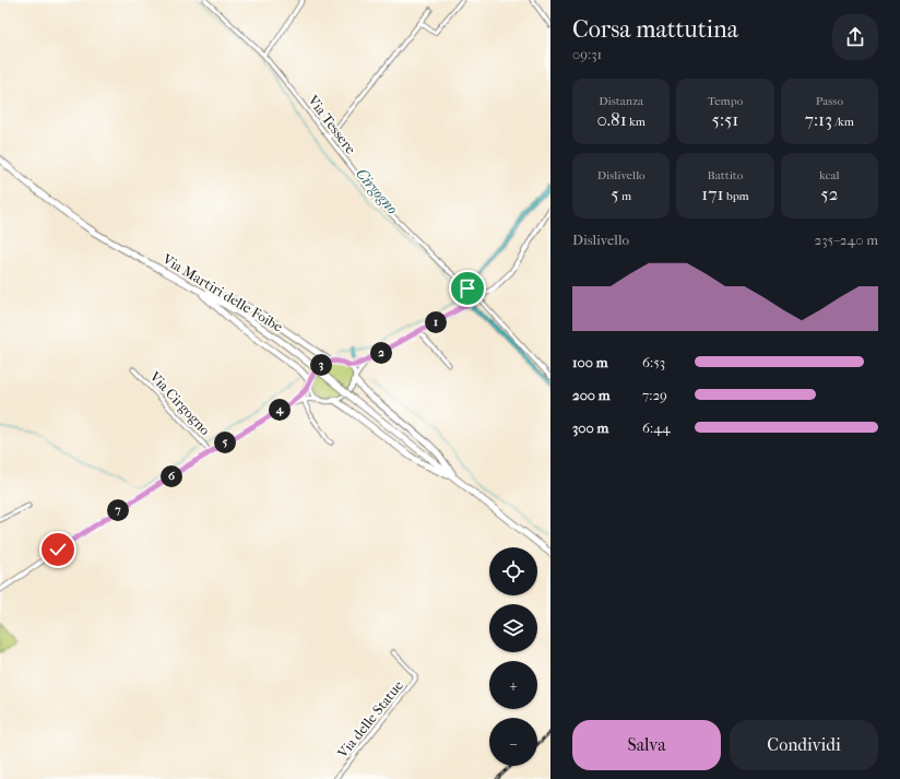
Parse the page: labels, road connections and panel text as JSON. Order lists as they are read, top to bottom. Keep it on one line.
{"streets":{"highway":["Via Martiri delle Foibe"],"street":["Via Tessere","Via Cirgogno","Via delle Statue"]},"water":["Cirgogno"],"page":{"heading":["Corsa mattutina","09:31"],"stats":[["Distanza","0.81 km"],["Tempo","5:51"],["Passo","7:13 /km"],["Dislivello","5 m"],["Battito","171 bpm"],["kcal","52"]],"chart":["Dislivello","235–240 m"],"pins":["1","2","3","4","5","6","7"],"list":[{"name":"100 m","note":"6:53"},{"name":"200 m","note":"7:29"},{"name":"300 m","note":"6:44"}],"map_buttons":["+","−"],"buttons":["Salva","Condividi"]}}
